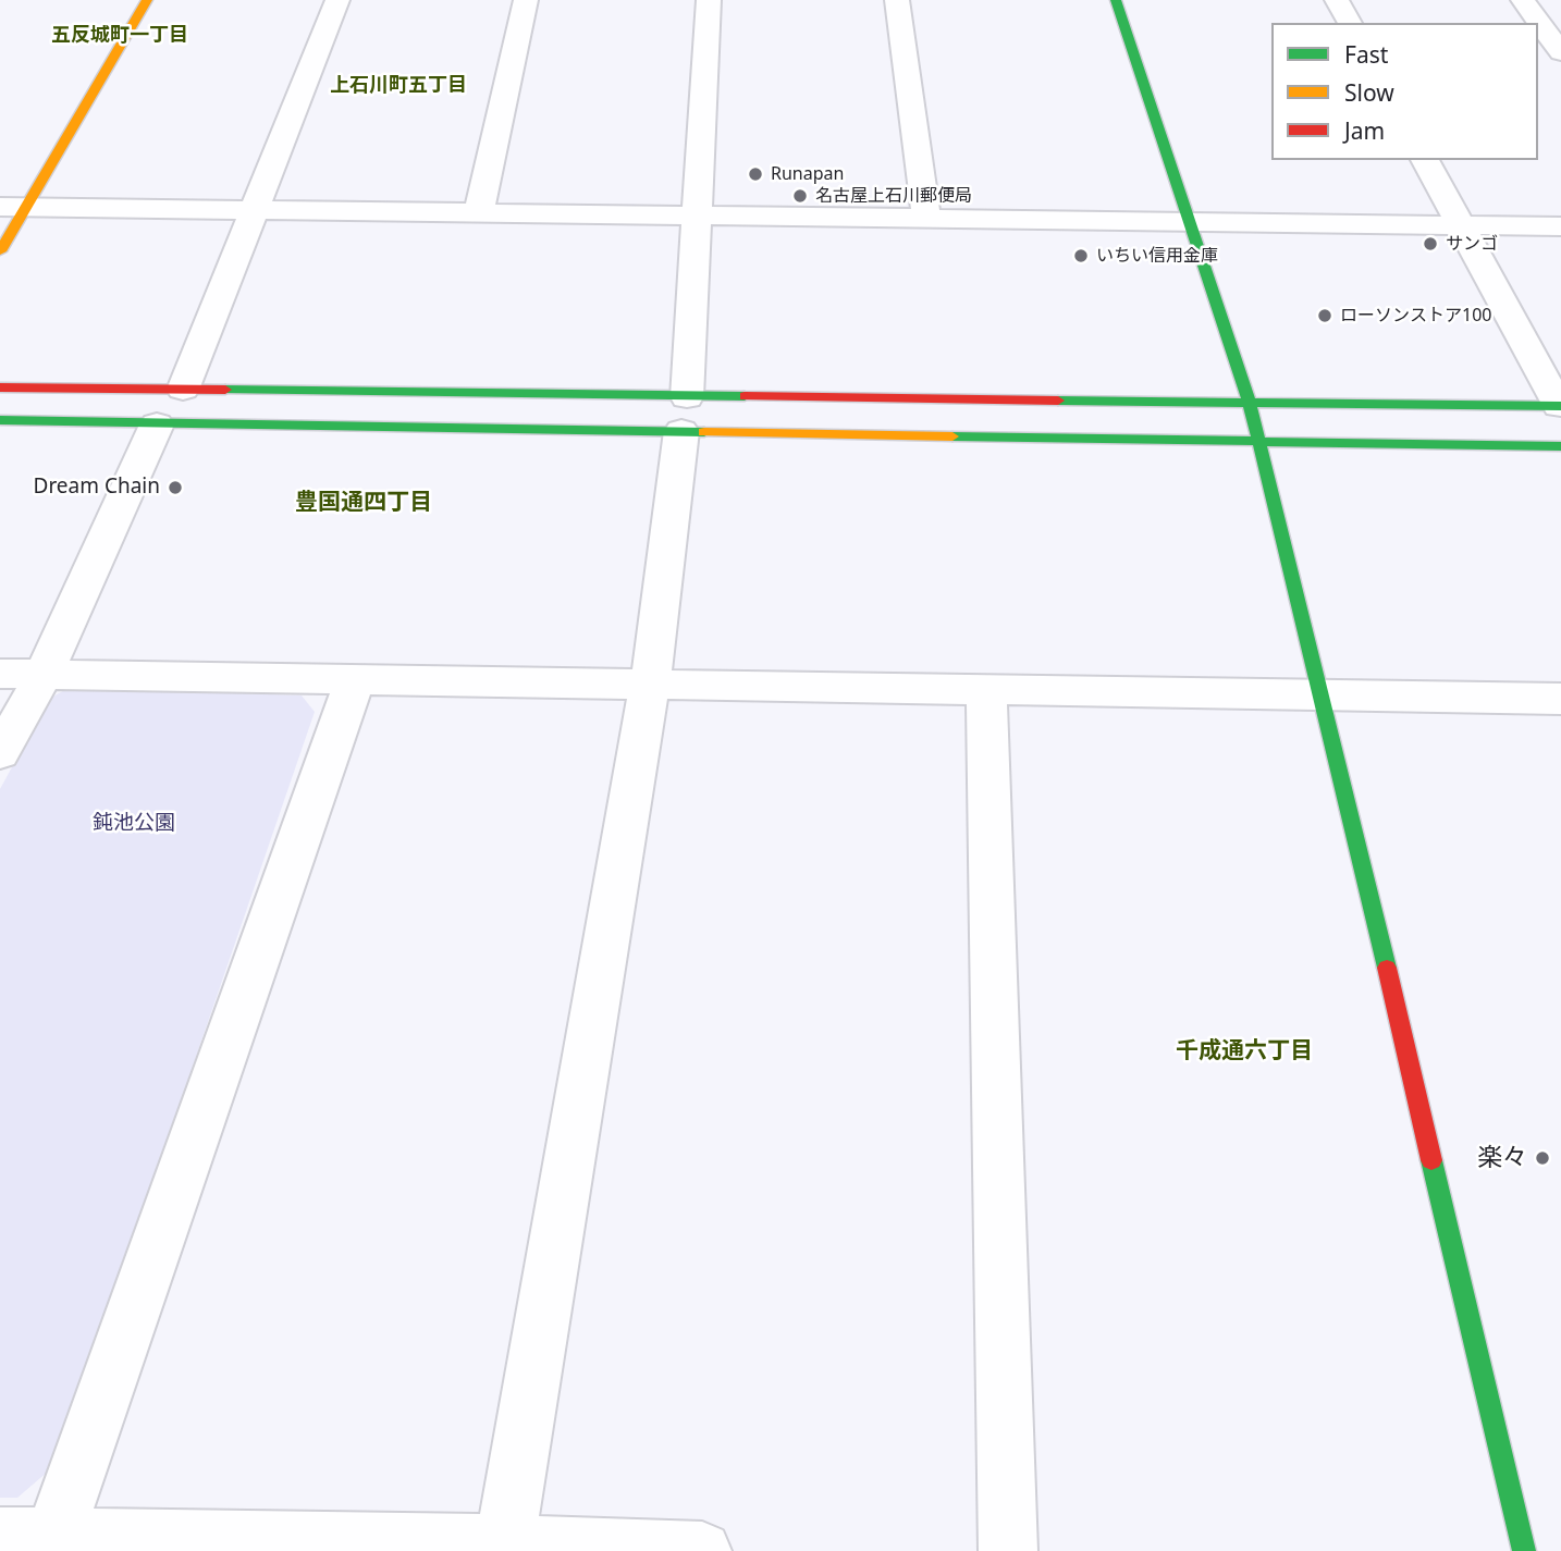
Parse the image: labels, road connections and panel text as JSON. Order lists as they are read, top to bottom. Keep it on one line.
{"districts":["五反城町一丁目","上石川町五丁目","豊国通四丁目","千成通六丁目"],"parks":["鈍池公園"],"places":["Runapan","名古屋上石川郵便局","サンゴ","いちい信用金庫","ローソンストア100","Dream Chain","楽々"],"legend":["Fast","Slow","Jam"]}
